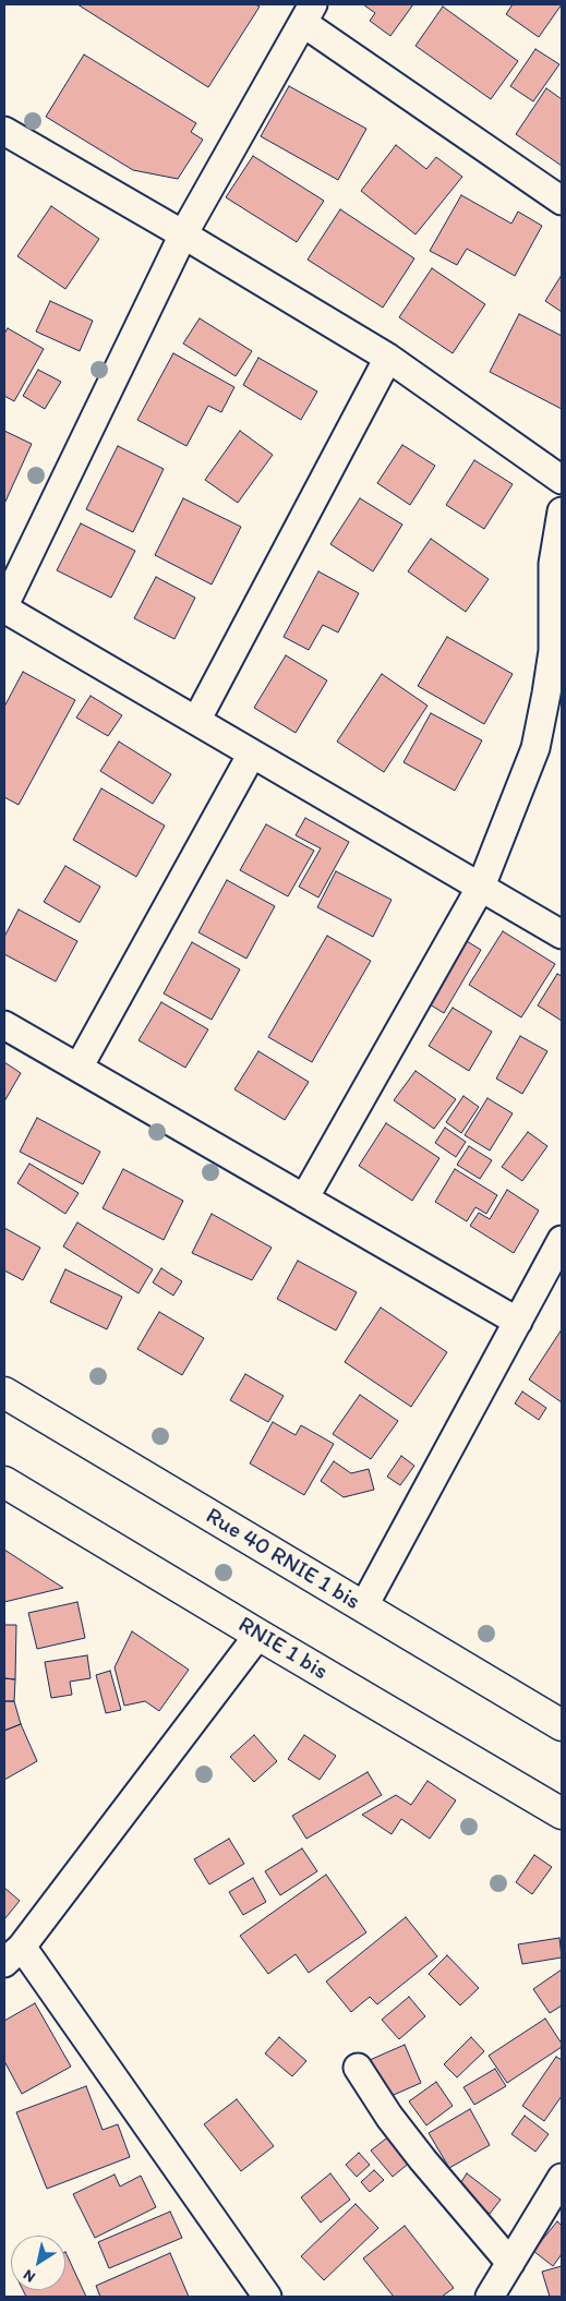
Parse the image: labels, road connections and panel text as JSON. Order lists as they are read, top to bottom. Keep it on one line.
{"streets":{"main road":["Rue 40 RNIE 1 bis","RNIE 1 bis"]},"north":"bottom left"}
